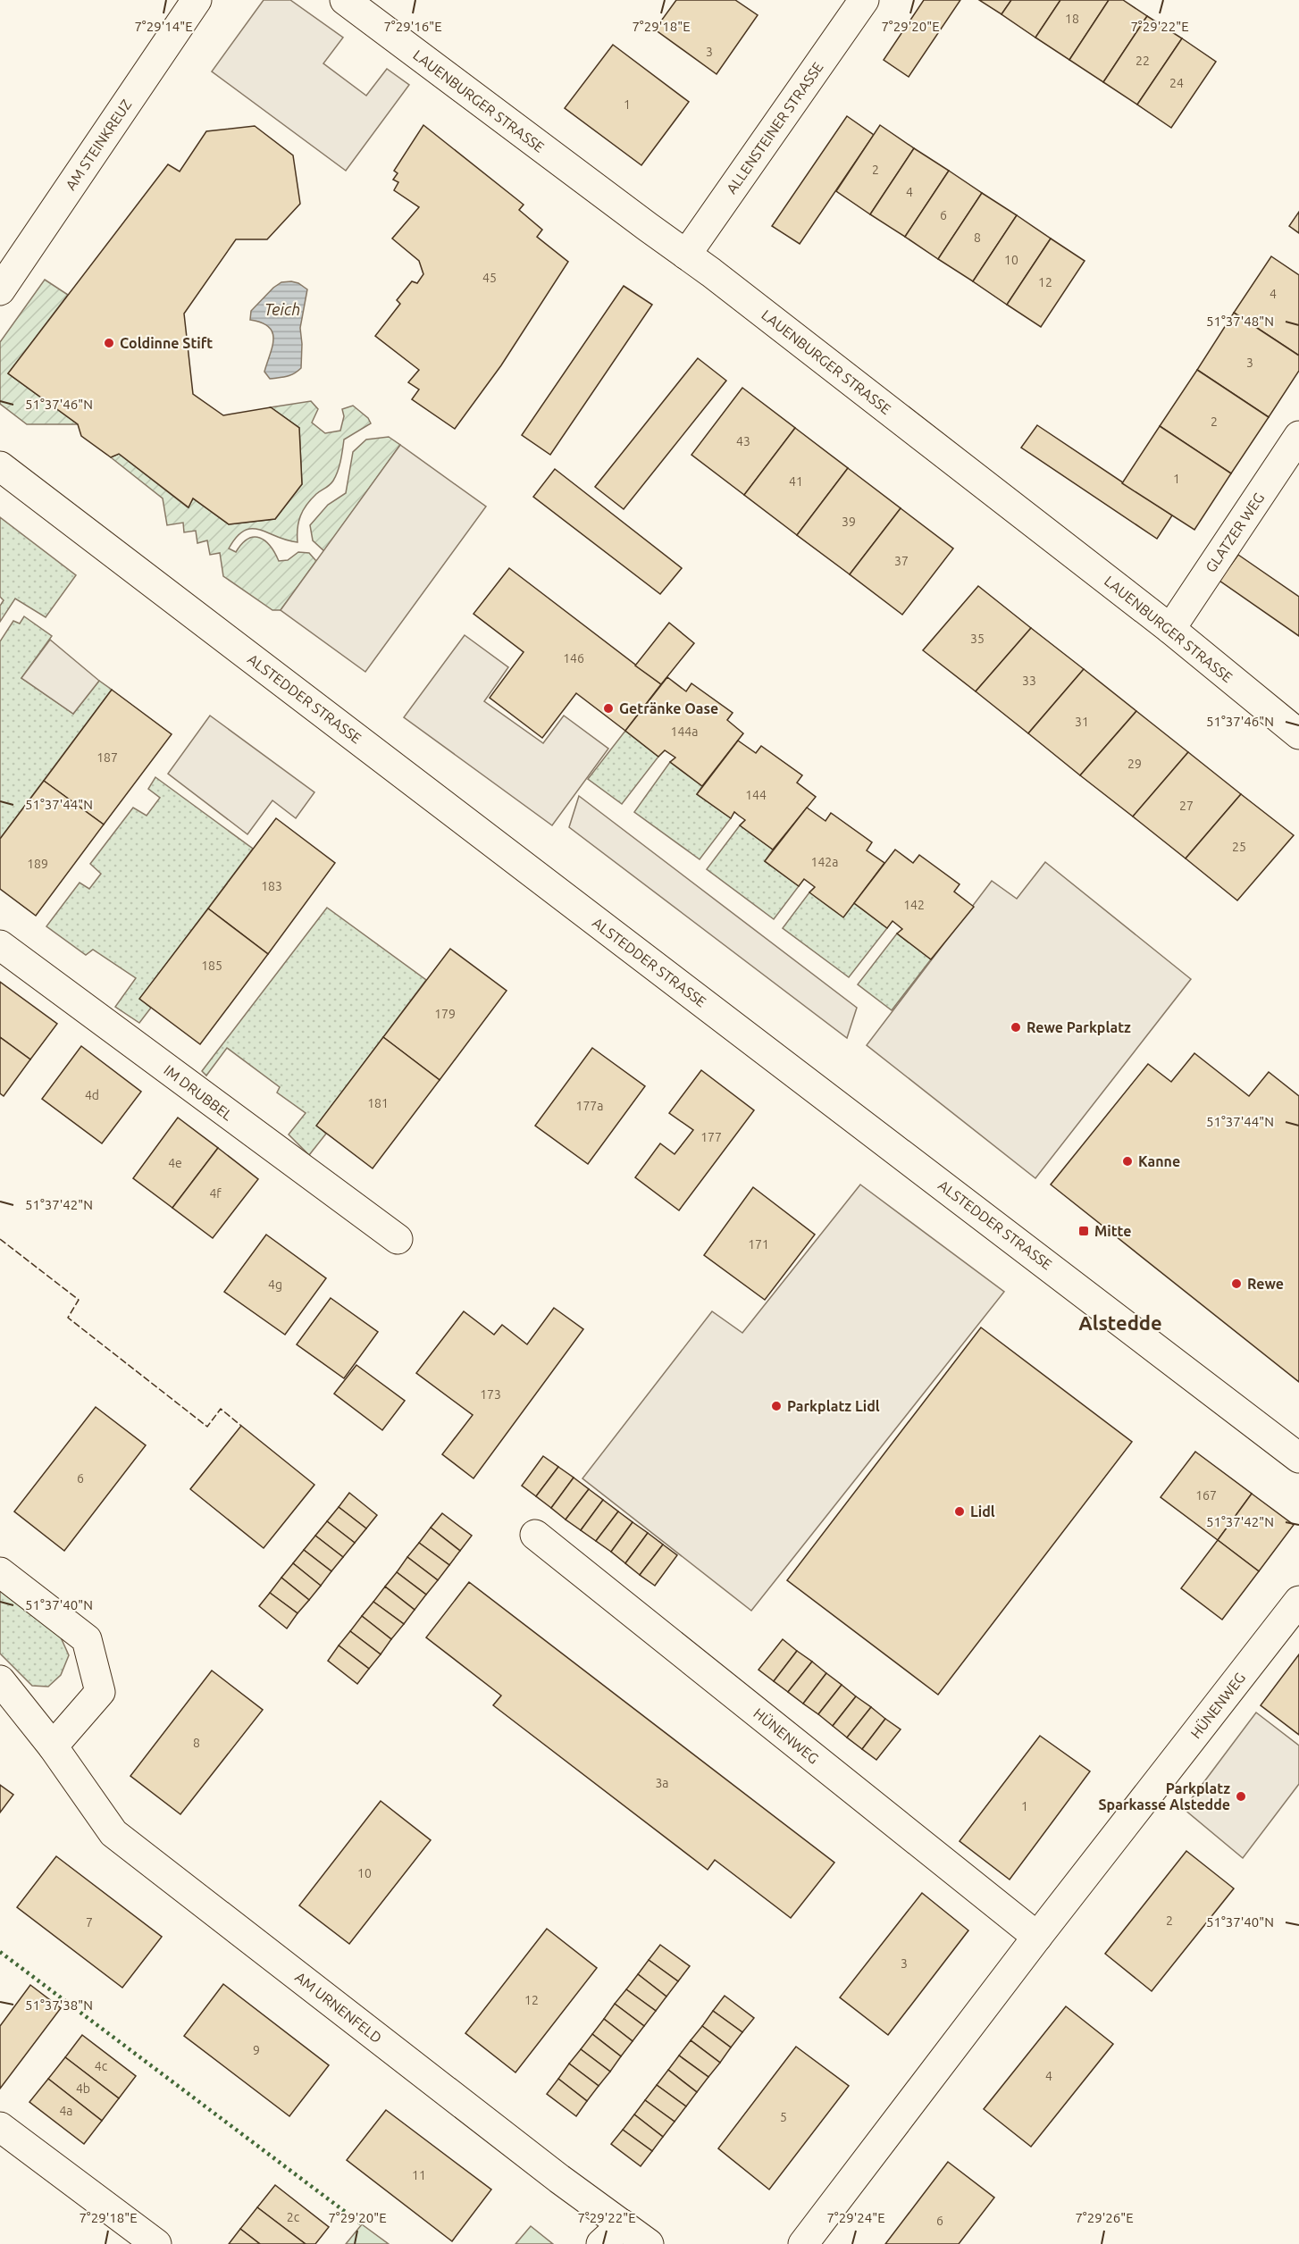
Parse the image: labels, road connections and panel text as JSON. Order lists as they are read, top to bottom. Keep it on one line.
{"streets":{"street":["LAUENBURGER STRASSE","ALLENSTEINER STRASSE","AM STEINKREUZ","GLATZER WEG","ALSTEDDER STRASSE","IM DRUBBEL","HÜNENWEG","AM URNENFELD"]},"crossings":[["LAUENBURGER STRASSE","ALLENSTEINER STRASSE"],["LAUENBURGER STRASSE","GLATZER WEG"]],"districts":["Alstedde"],"water":["Teich"],"places":{"other":["Coldinne Stift","Getränke Oase","Rewe Parkplatz","Kanne","Rewe","Parkplatz Lidl","Lidl","Parkplatz Sparkasse Alstedde"],"transit":["Mitte"]},"house_numbers":["18","3","22","24","1","2","4","6","8","10","45","12","4","3","2","43","1","41","39","37","35","146","33","31","144a","187","29","144","27","25","142a","189","183","142","185","179","4d","181","177a","177","4e","4f","171","4g","173","6","167","8","3a","1","10","2","7","3","12","9","4c","4","4b","4a","5","11","2c","6"],"coordinates":["7°29'14\"E","7°29'16\"E","7°29'18\"E","7°29'20\"E","7°29'22\"E","51°37'48\"N","51°37'46\"N","51°37'44\"N","51°37'42\"N","51°37'40\"N","51°37'38\"N","7°29'24\"E","7°29'26\"E"]}
